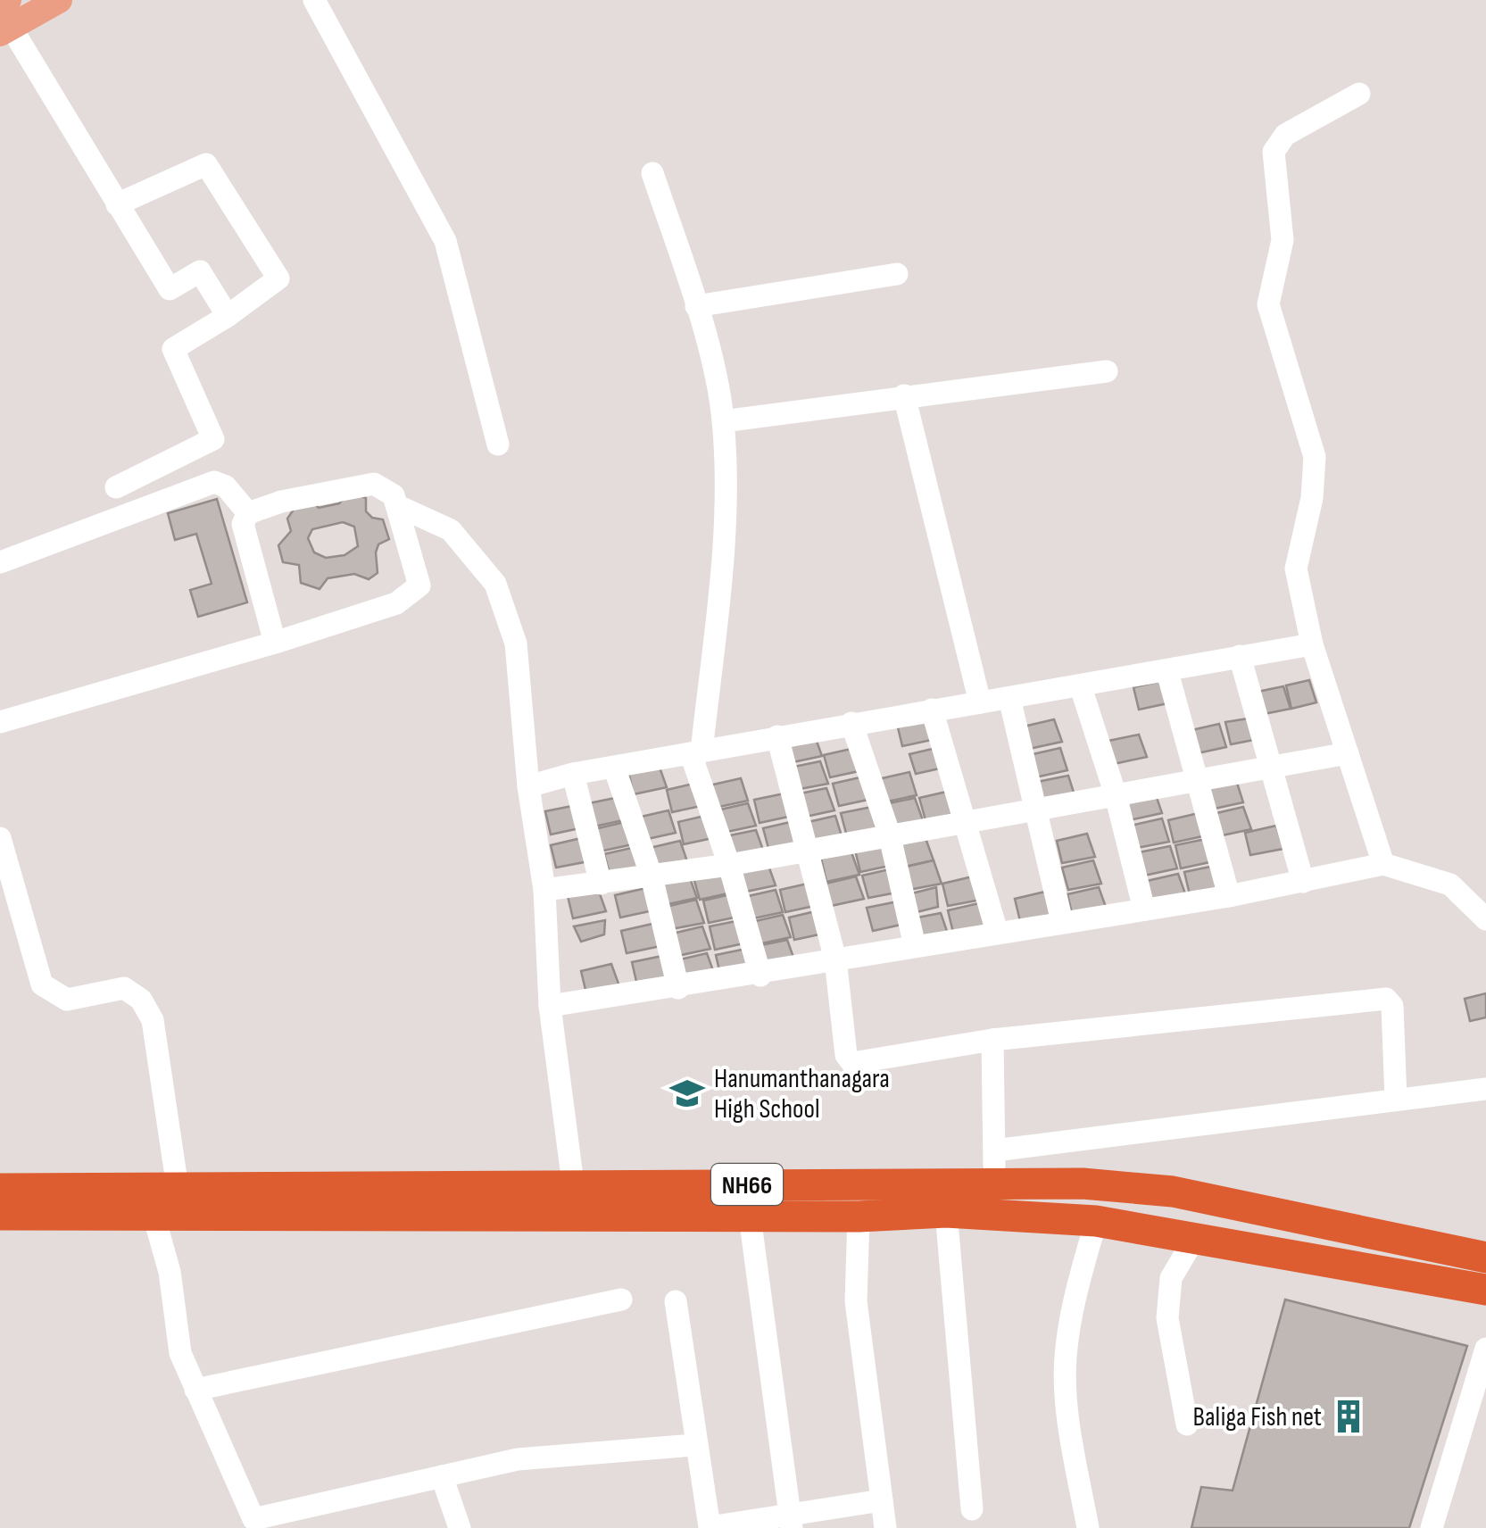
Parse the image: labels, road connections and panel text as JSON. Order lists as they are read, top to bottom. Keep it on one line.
{"streets":{"highway":["NH66"]},"places":{"school or university":["Hanumanthanagara High School"],"building":["Baliga Fish net"]}}
